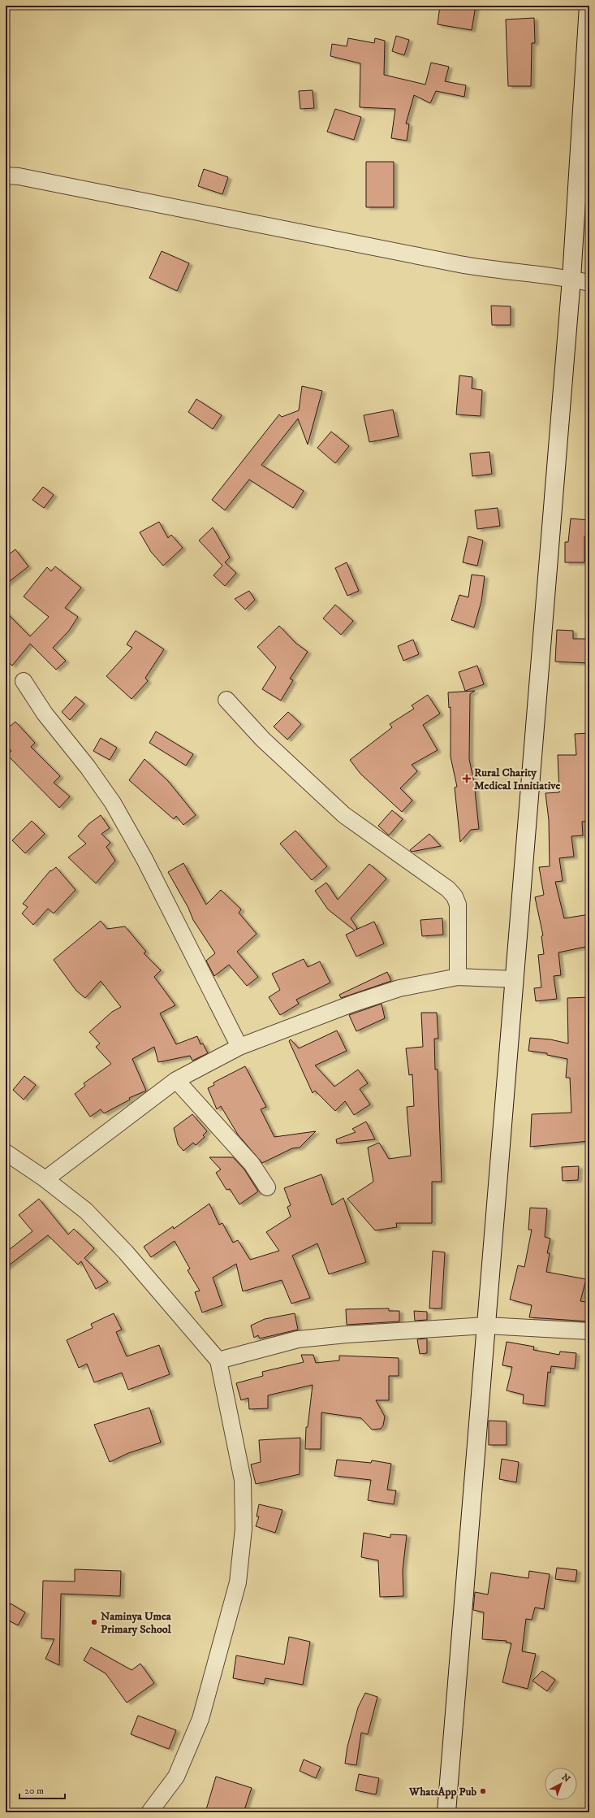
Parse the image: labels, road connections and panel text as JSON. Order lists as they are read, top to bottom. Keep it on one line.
{"places":{"health":["Rural Charity Medical Innitiative"],"other":["Naminya Umea Primary School","WhatsApp Pub"]},"scale_bar":"20 m","north":"top right"}
